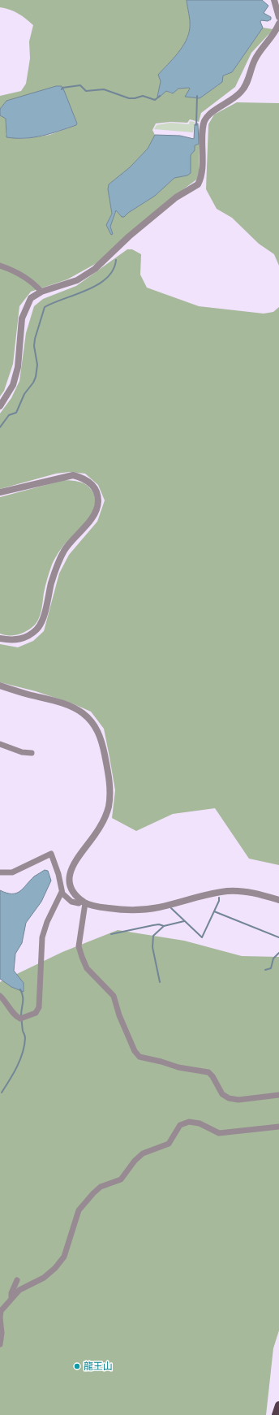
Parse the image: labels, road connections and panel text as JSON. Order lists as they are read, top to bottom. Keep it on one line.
{"places":["龍王山"]}
